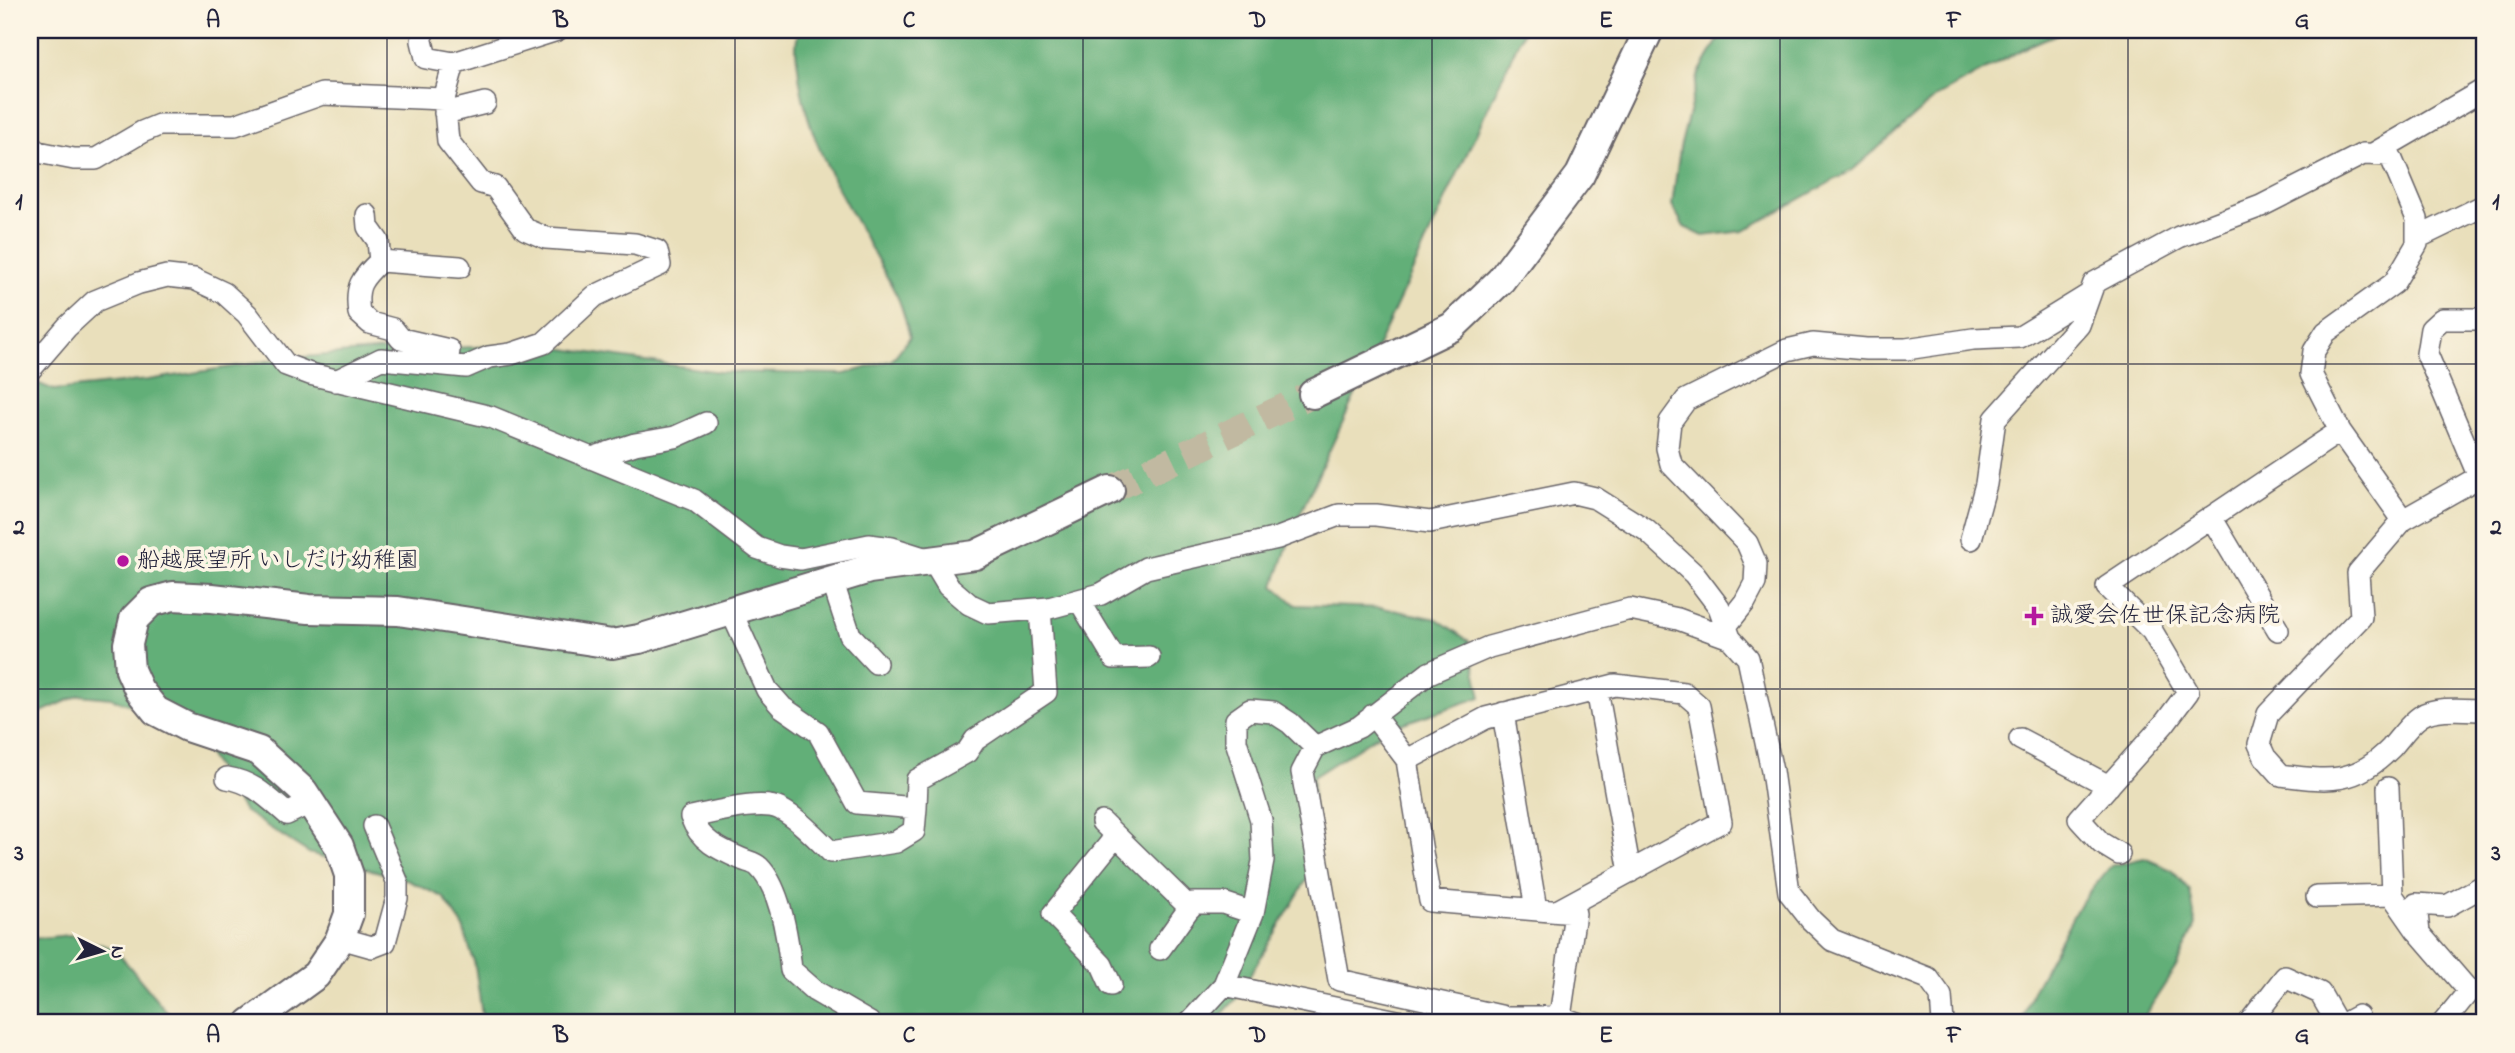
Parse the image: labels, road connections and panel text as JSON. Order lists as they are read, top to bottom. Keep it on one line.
{"places":{"other":["船越展望所 いしだけ幼稚園"],"health":["誠愛会佐世保記念病院"]},"north":"right","grid":{"columns":["A","B","C","D","E","F","G"],"rows":["1","2","3"]}}
